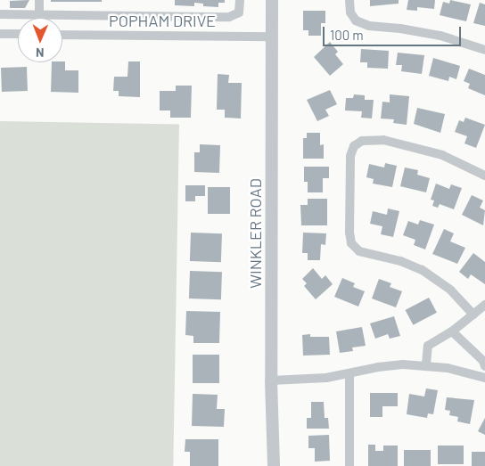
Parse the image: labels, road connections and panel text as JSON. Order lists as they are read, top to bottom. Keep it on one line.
{"streets":{"street":["POPHAM DRIVE","WINKLER ROAD"]},"crossings":[["POPHAM DRIVE","WINKLER ROAD"]],"scale_bar":"100 m","north":"bottom"}
